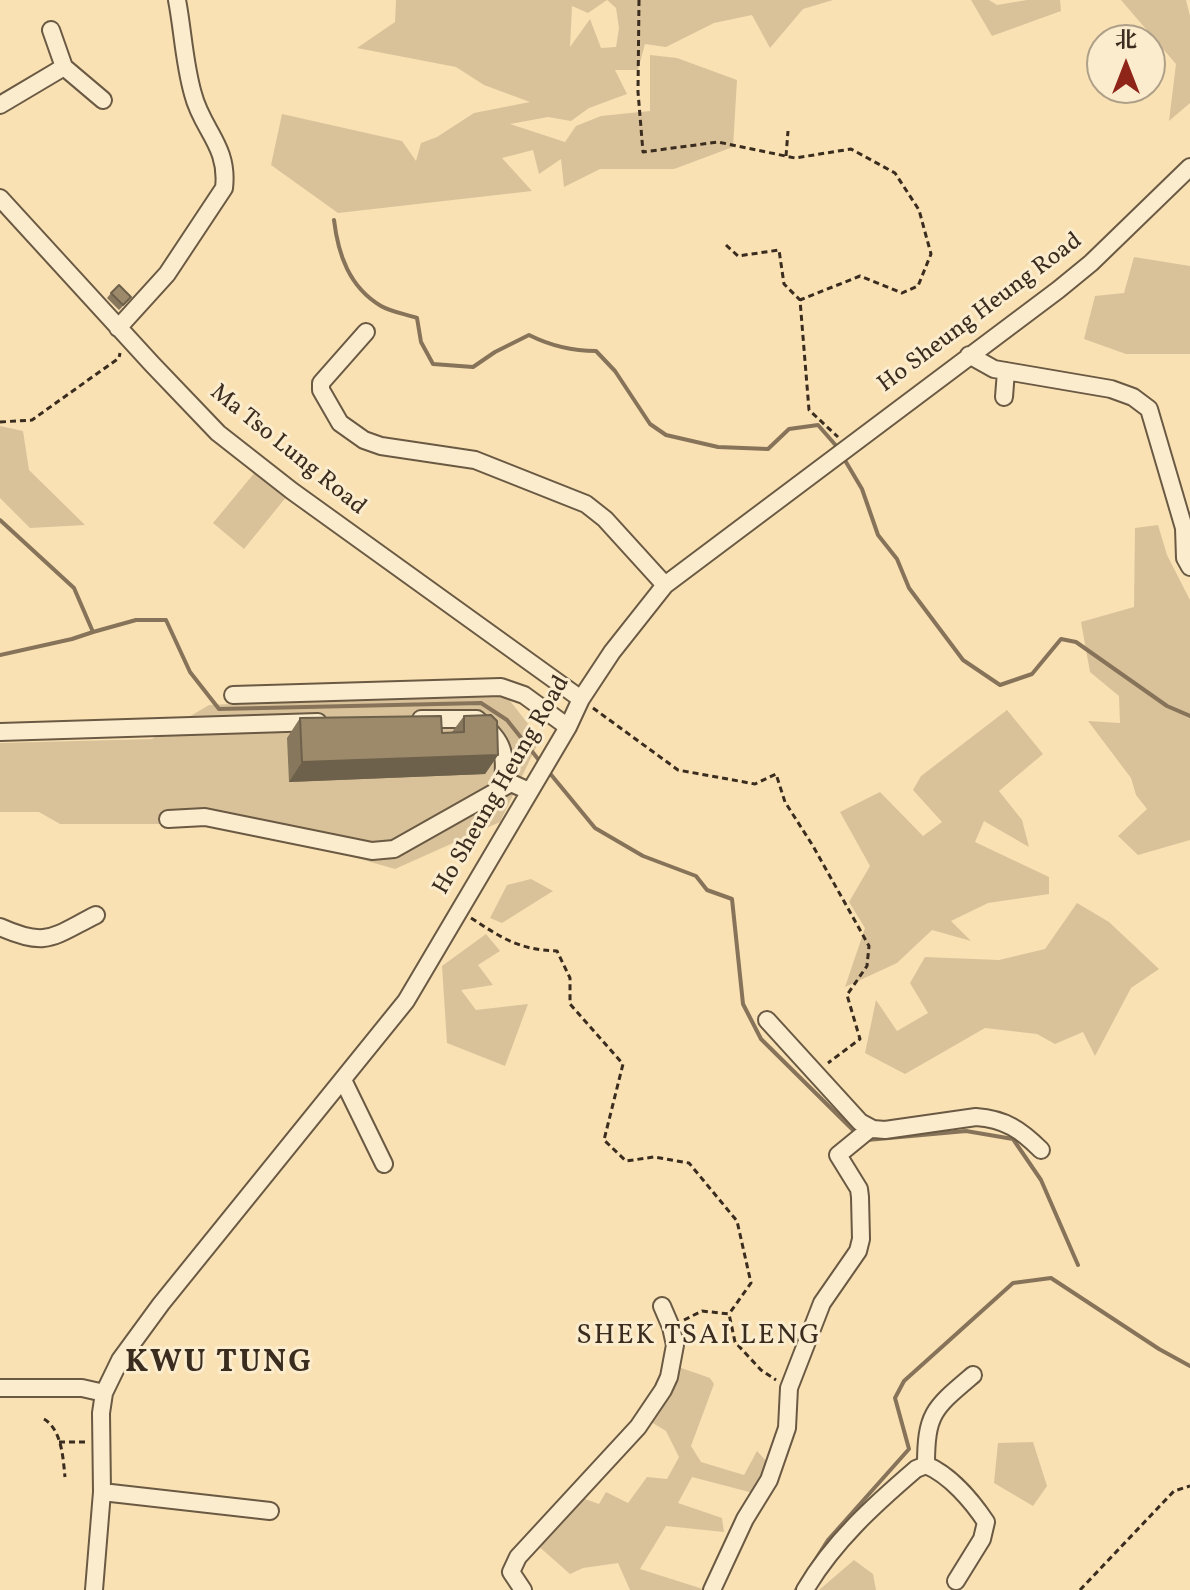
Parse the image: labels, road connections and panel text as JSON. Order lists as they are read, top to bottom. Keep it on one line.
{"streets":{"street":["Ho Sheung Heung Road","Ma Tso Lung Road"]},"crossings":[["Ho Sheung Heung Road","Ma Tso Lung Road"]],"districts":["SHEK TSAI LENG","KWU TUNG"],"north":"top"}
